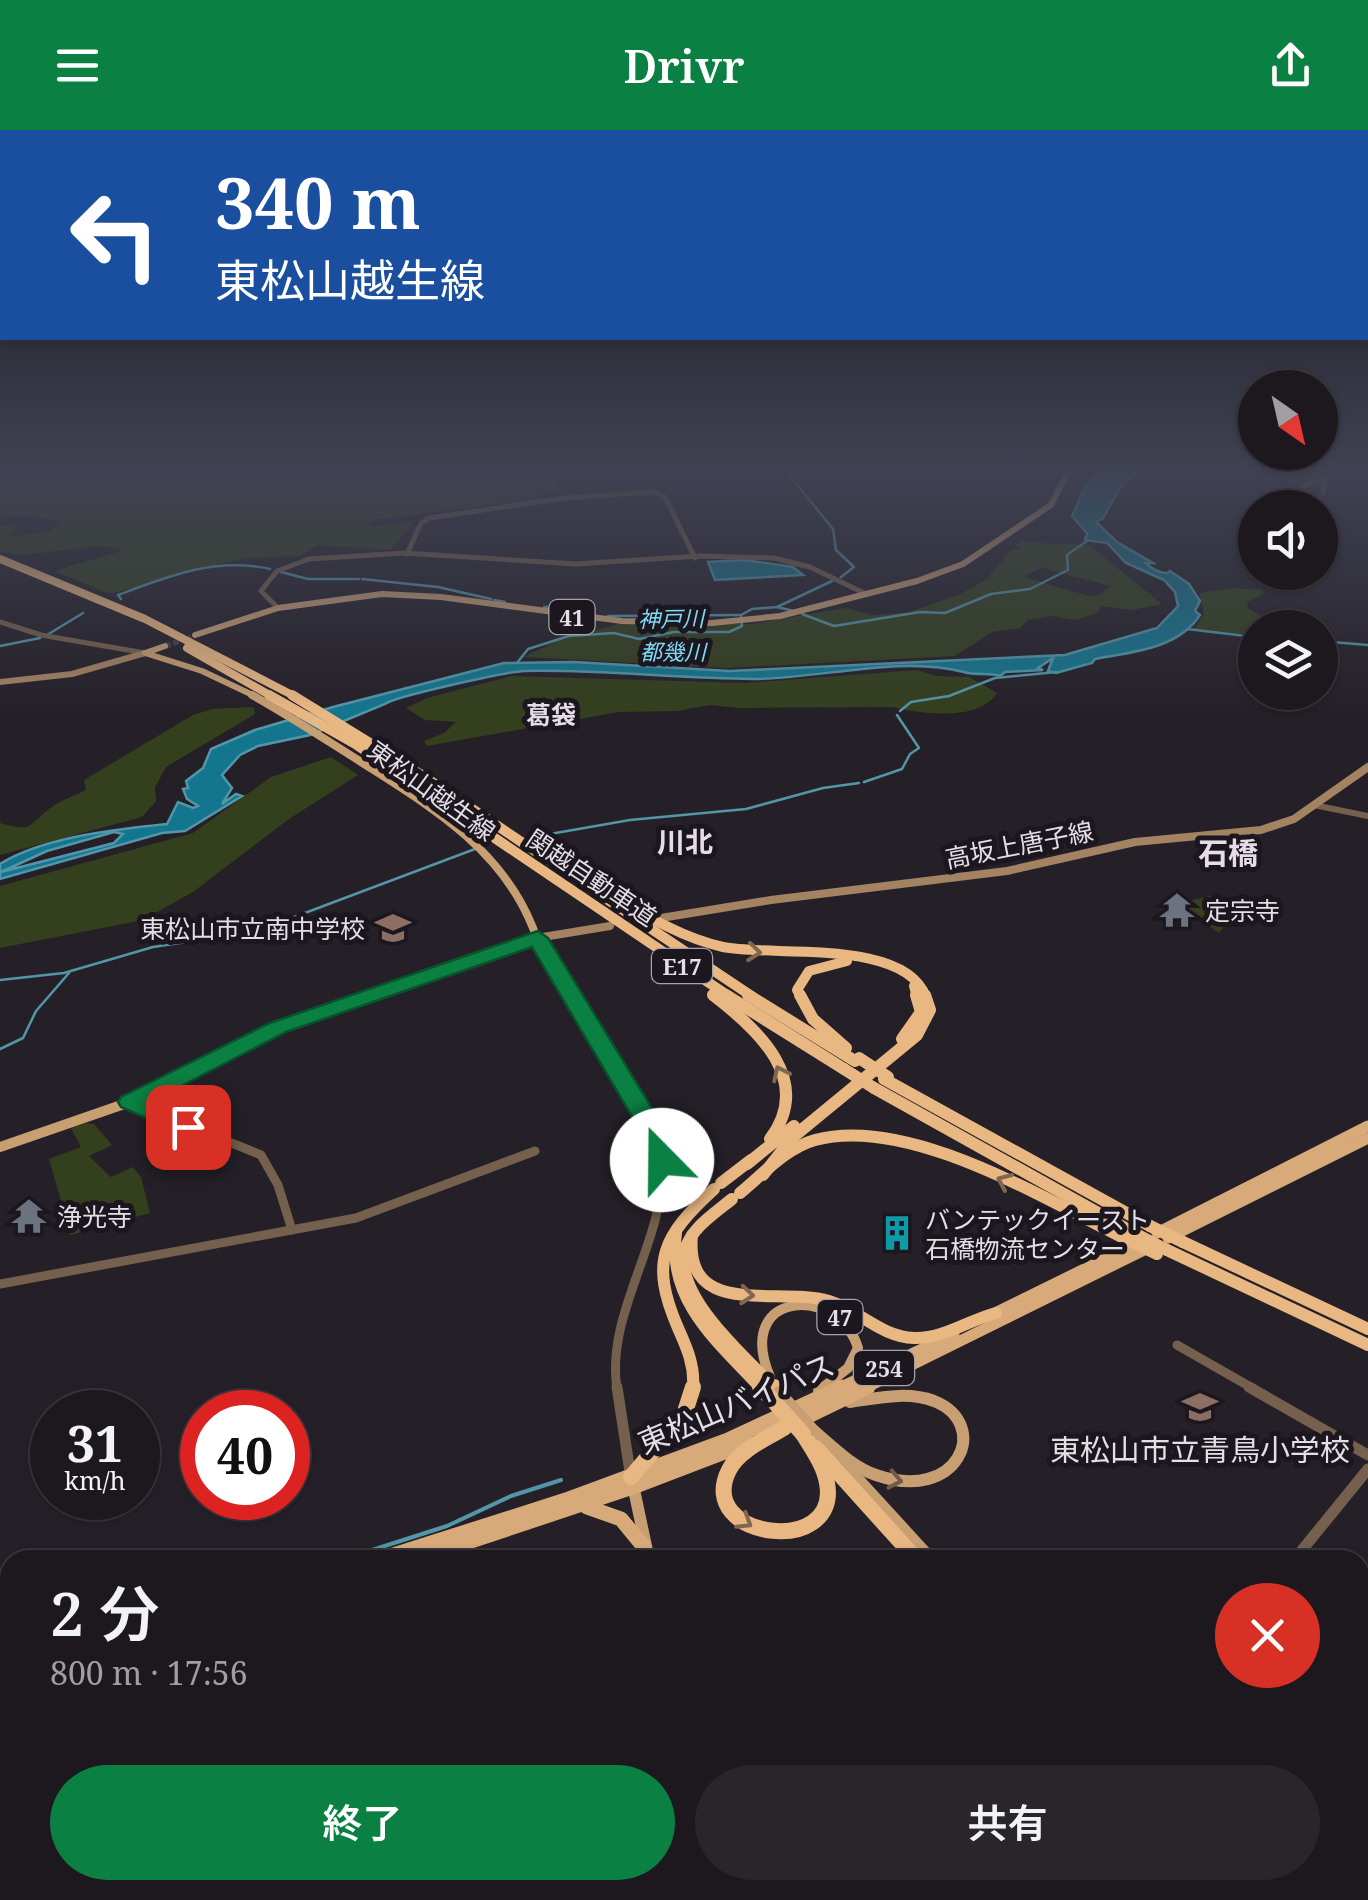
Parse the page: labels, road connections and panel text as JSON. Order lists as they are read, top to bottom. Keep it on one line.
{"streets":{"highway":["関越自動車道","E17","254","東松山バイパス"],"main road":["41","東松山越生線","高坂上唐子線","47"]},"crossings":[["47","東松山バイパス"]],"districts":["葛袋","川北","石橋"],"water":["神戸川","都幾川"],"places":{"temple":["定宗寺","浄光寺"],"school or university":["東松山市立南中学校","東松山市立青鳥小学校"],"building":["バンテックイースト 石橋物流センター"]},"north":"bottom right","page":{"header":"Drivr","turn":["340 m","東松山越生線"],"speed":"31 km/h","limit":"40","heading":["2 分","800 m · 17:56"],"buttons":["終了","共有"]}}
